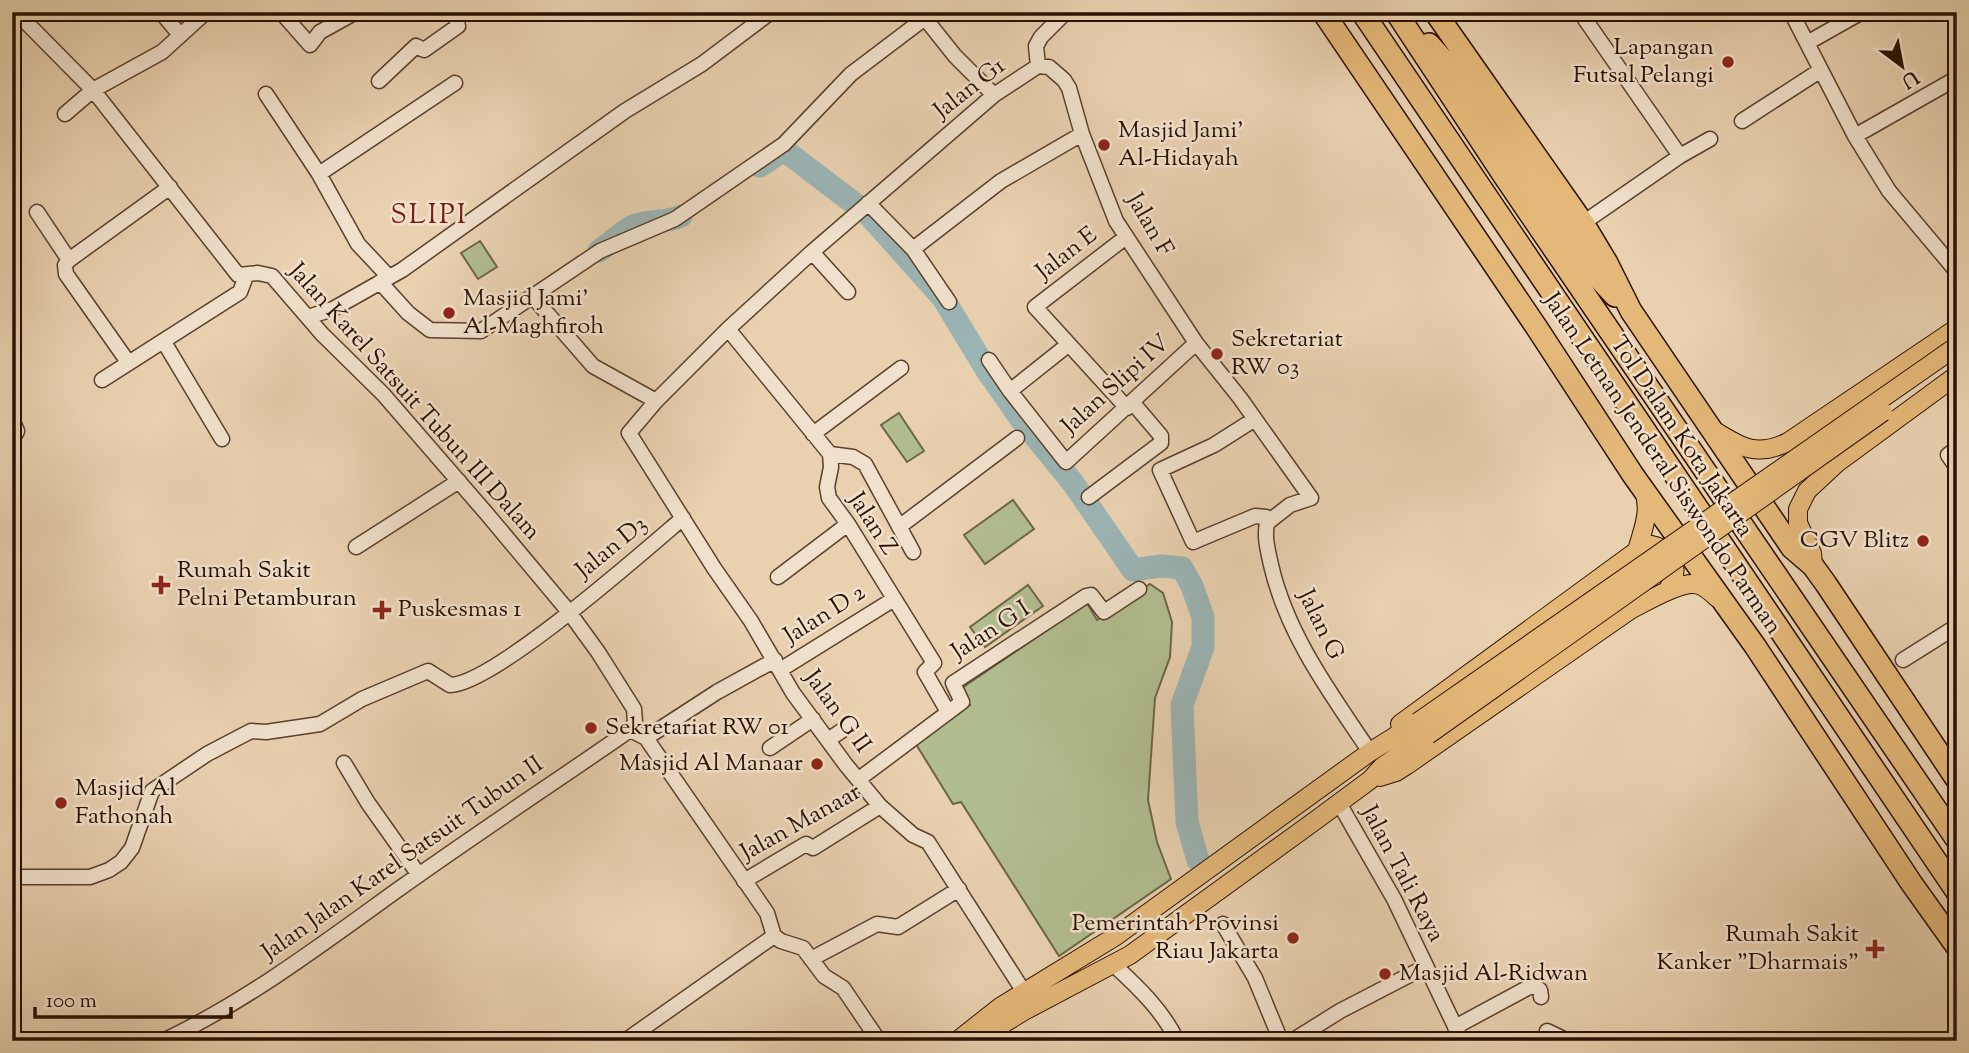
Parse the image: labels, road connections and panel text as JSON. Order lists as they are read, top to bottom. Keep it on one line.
{"streets":{"highway":["Tol Dalam Kota Jakarta","Jalan Letnan Jenderal Siswondo Parman"],"street":["Jalan G1","Jalan F","Jalan E","Jalan Slipi IV","Jalan Karel Satsuit Tubun III Dalam","Jalan Z","Jalan D3","Jalan D 2","Jalan G","Jalan G I","Jalan G II","Jalan Manaar","Jalan Jalan Karel Satsuit Tubun II","Jalan Tali Raya"]},"crossings":[["Jalan G1","Jalan F"],["Jalan F","Jalan E"],["Jalan F","Jalan Slipi IV"],["Jalan F","Jalan G"],["Jalan Karel Satsuit Tubun III Dalam","Jalan D3"],["Jalan Karel Satsuit Tubun III Dalam","Jalan Jalan Karel Satsuit Tubun II"],["Jalan Z","Jalan D 2"],["Jalan Z","Jalan G I"],["Jalan D3","Jalan G II"],["Jalan D 2","Jalan G II"],["Jalan G II","Jalan Manaar"]],"districts":["SLIPI"],"places":{"other":["Lapangan Futsal Pelangi","Masjid Jami' Al-Hidayah","Masjid Jami' Al-Maghfiroh","Sekretariat RW 03","CGV Blitz","Sekretariat RW 01","Masjid Al Manaar","Masjid Al Fathonah","Pemerintah Provinsi Riau Jakarta","Masjid Al-Ridwan"],"health":["Rumah Sakit Pelni Petamburan","Puskesmas 1","Rumah Sakit Kanker \"Dharmais\""]},"scale_bar":"100 m","north":"bottom right"}
